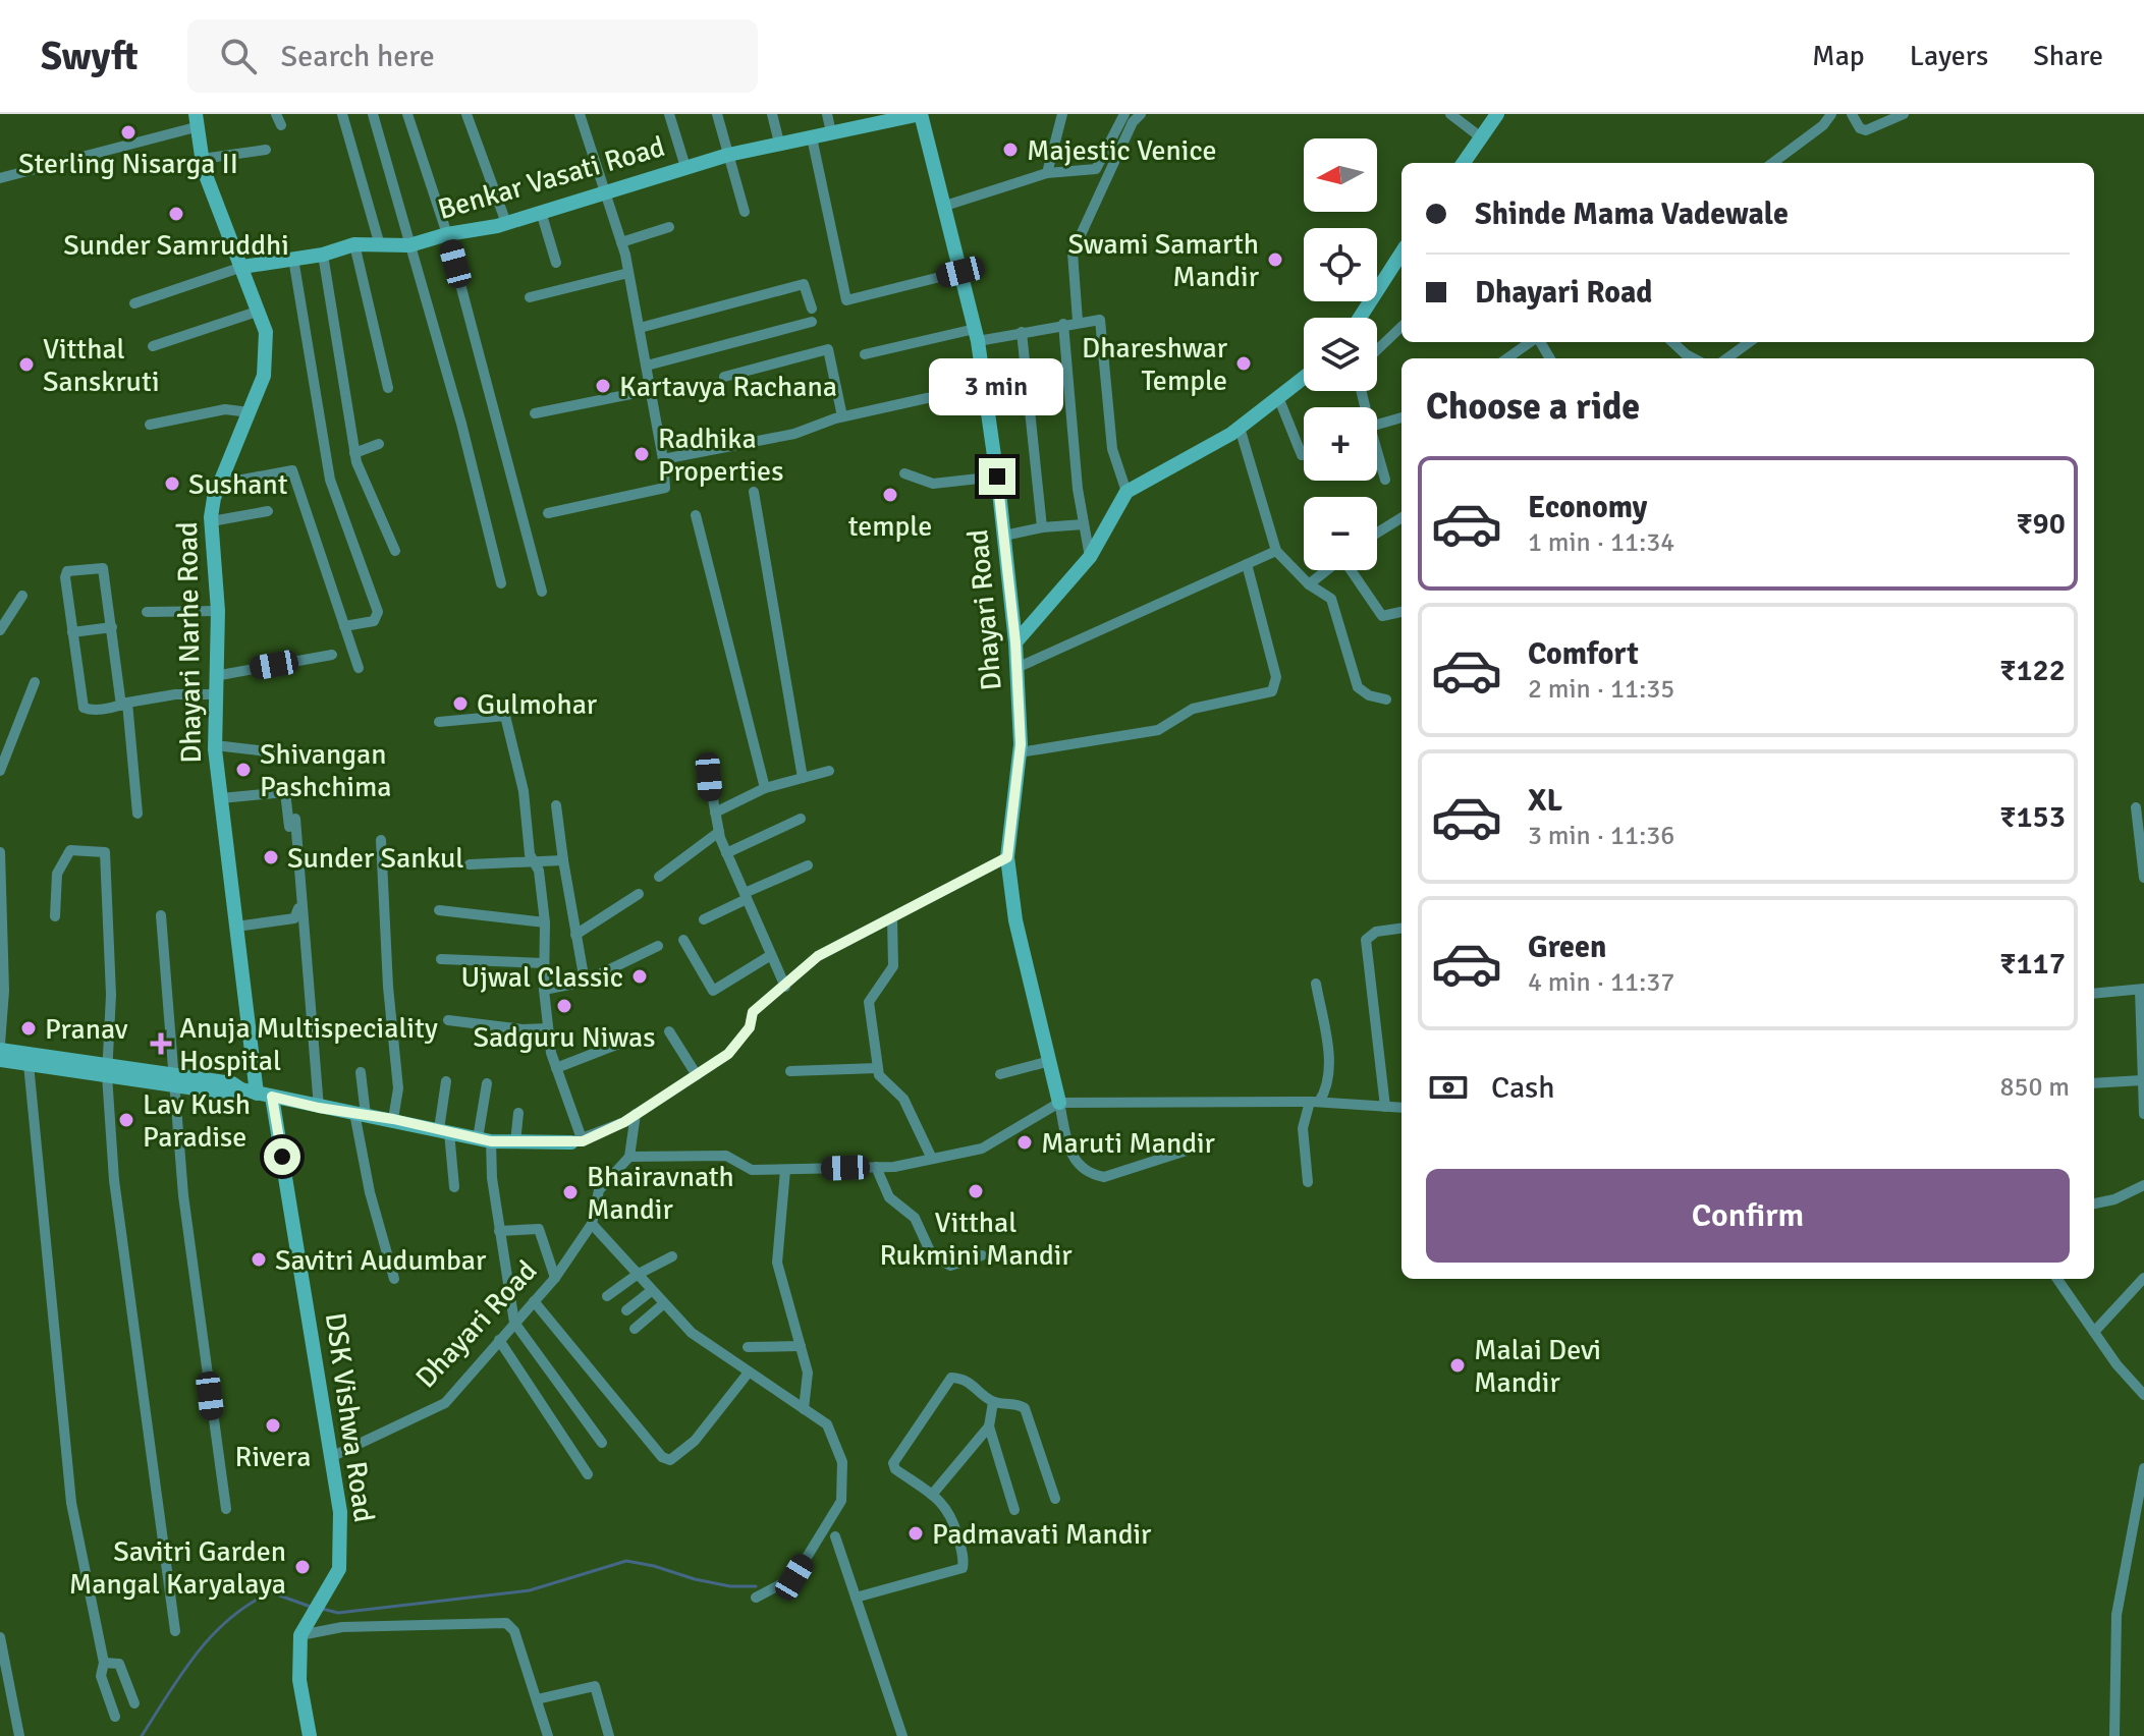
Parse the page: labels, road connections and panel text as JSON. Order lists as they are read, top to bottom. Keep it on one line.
{"streets":{"street":["Benkar Vasati Road","Dhayari Road","Dhayari Narhe Road","DSK Vishwa Road"]},"crossings":[["Benkar Vasati Road","Dhayari Road"],["Benkar Vasati Road","Dhayari Narhe Road"],["Dhayari Road","DSK Vishwa Road"]],"places":{"other":["Sterling Nisarga II","Majestic Venice","Sunder Samruddhi","Swami Samarth Mandir","Dhareshwar Temple","Vitthal Sanskruti","Kartavya Rachana","Radhika Properties","Sushant","temple","Gulmohar","Shivangan Pashchima","Sunder Sankul","Ujwal Classic","Sadguru Niwas","Pranav","Lav Kush Paradise","Maruti Mandir","Vitthal Rukmini Mandir","Bhairavnath Mandir","Savitri Audumbar","Malai Devi Mandir","Rivera","Padmavati Mandir","Savitri Garden Mangal Karyalaya"],"health":["Anuja Multispeciality Hospital"]},"north":"left","page":{"header":"Swyft","search":"Search here","nav":["Map","Layers","Share"],"map_buttons":["+","−"],"banner":["Shinde Mama Vadewale","Dhayari Road"],"bubble":"3 min","heading":"Choose a ride","list":[{"name":"Economy","note":"1 min · 11:34","value":"₹90"},{"name":"Comfort","note":"2 min · 11:35","value":"₹122"},{"name":"XL","note":"3 min · 11:36","value":"₹153"},{"name":"Green","note":"4 min · 11:37","value":"₹117"}],"pay":["Cash","850 m"],"buttons":"Confirm"}}
